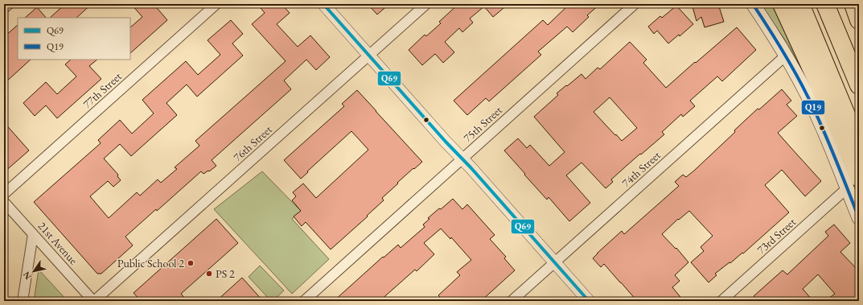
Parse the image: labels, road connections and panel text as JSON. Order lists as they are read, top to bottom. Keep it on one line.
{"streets":{"street":["77th Street","75th Street","76th Street","74th Street","73rd Street","21st Avenue"]},"crossings":[["76th Street","21st Avenue"]],"places":["Public School 2","PS 2"],"lines":["transit line Q69","transit line Q19"],"legend":["Q69","Q19"],"north":"bottom left"}
